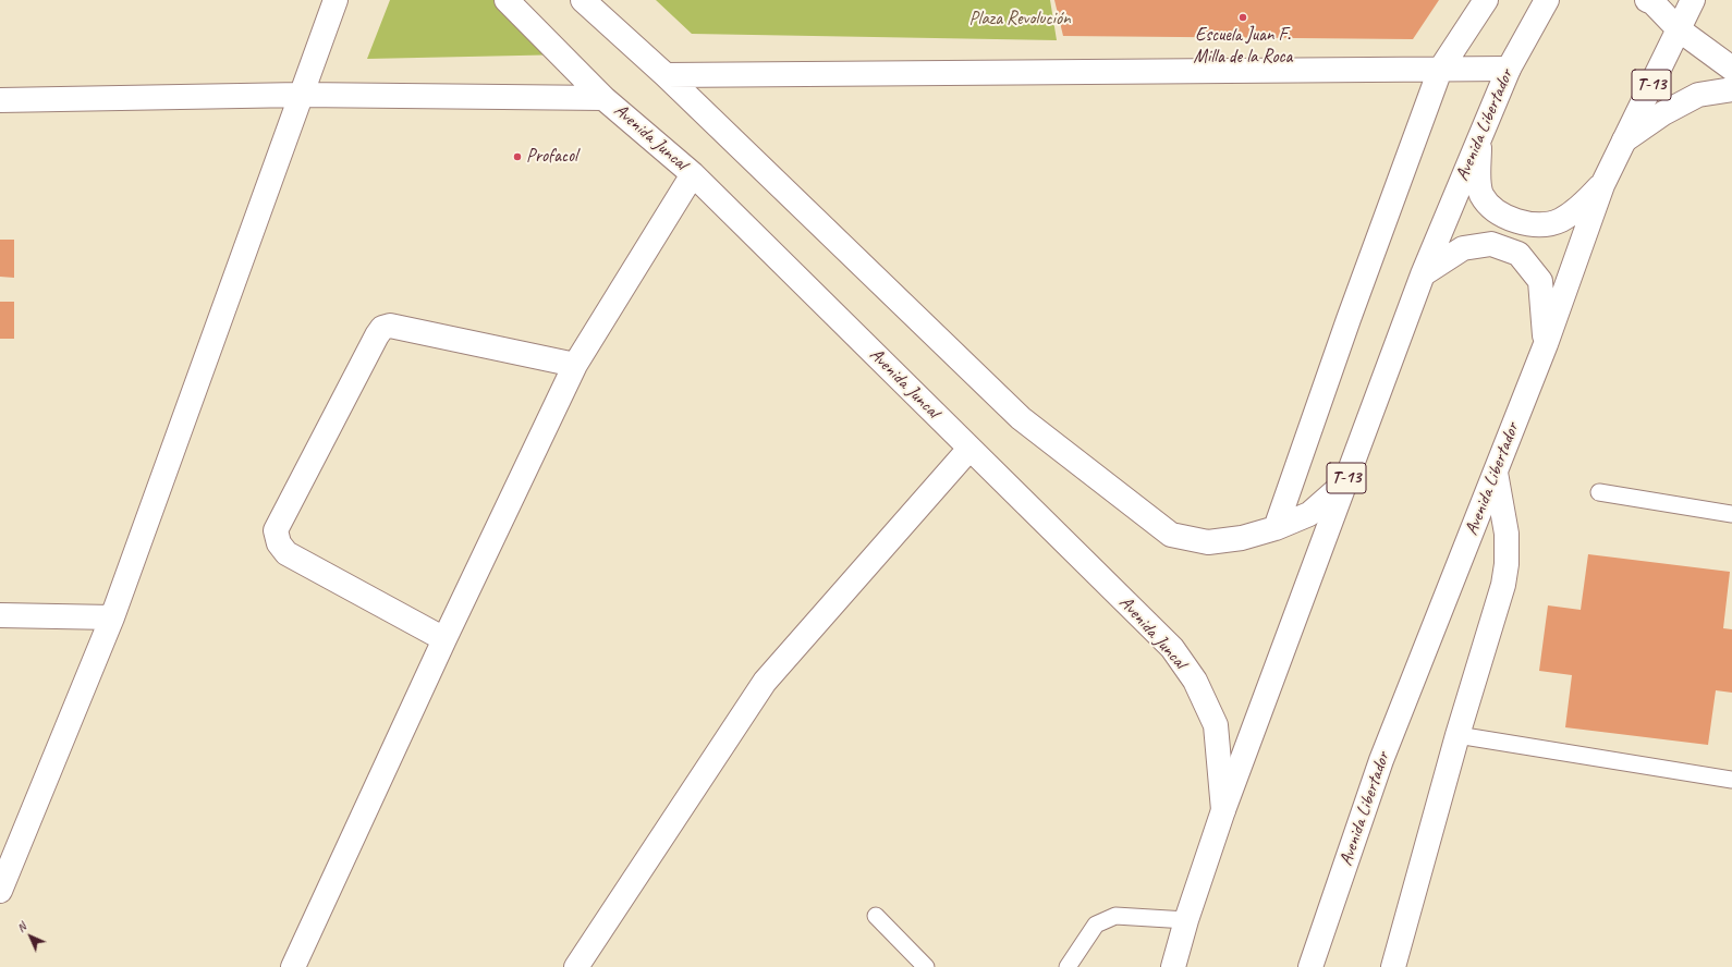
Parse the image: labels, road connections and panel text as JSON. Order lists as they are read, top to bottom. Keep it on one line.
{"streets":{"main road":["T-13","Avenida Libertador","Avenida Juncal"]},"crossings":[["T-13","Avenida Libertador"],["Avenida Libertador","Avenida Juncal"]],"parks":["Plaza Revolución"],"places":["Escuela Juan F. Milla de la Roca","Profacol"],"north":"top left"}
